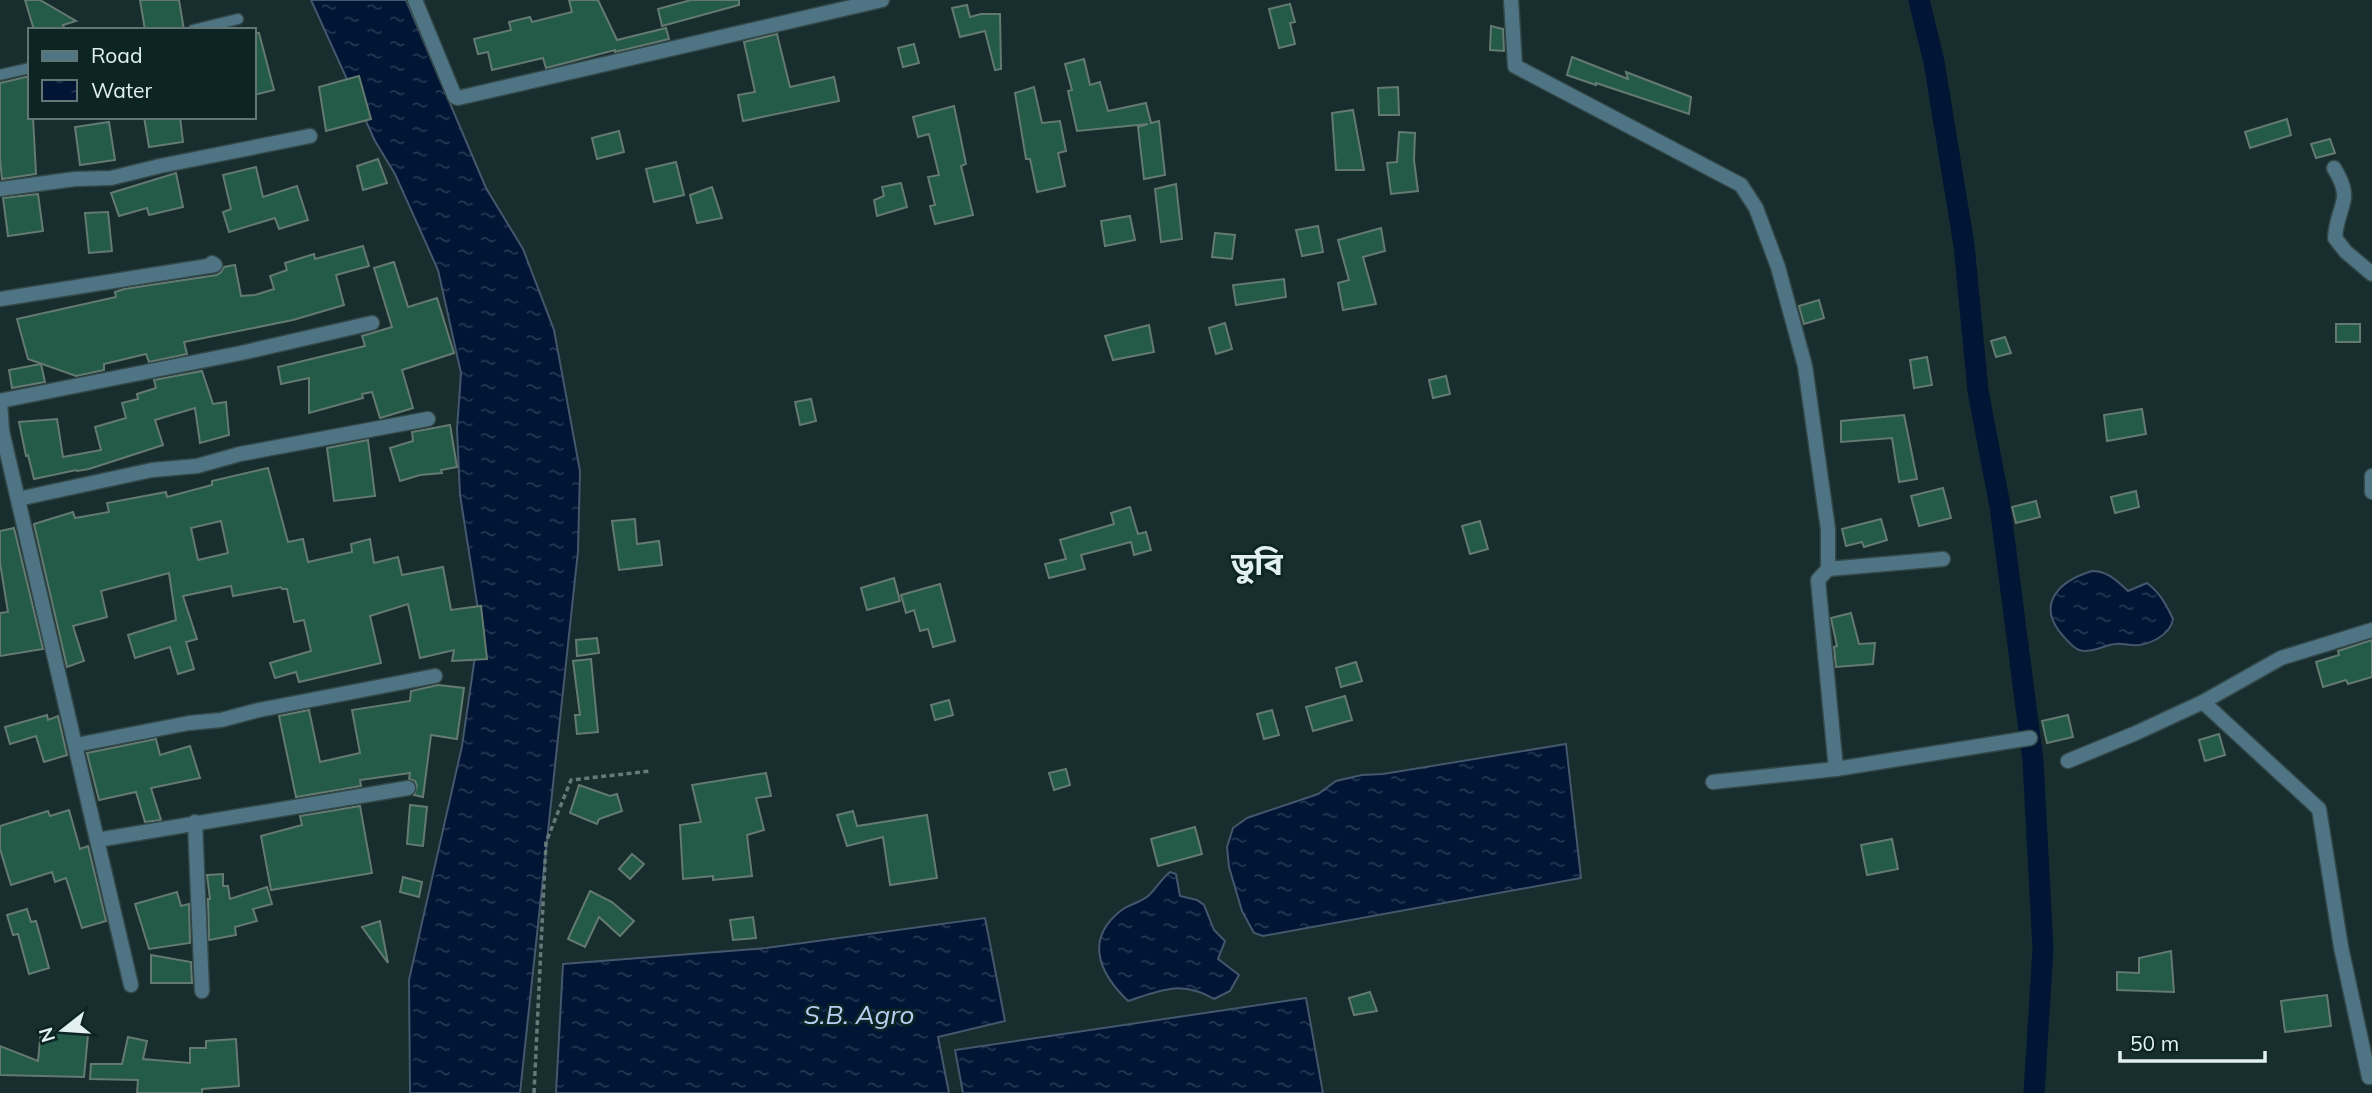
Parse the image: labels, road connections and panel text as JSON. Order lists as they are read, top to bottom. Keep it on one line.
{"districts":["ডুবি"],"water":["S.B. Agro"],"legend":["Road","Water"],"scale_bar":"50 m","north":"left"}
